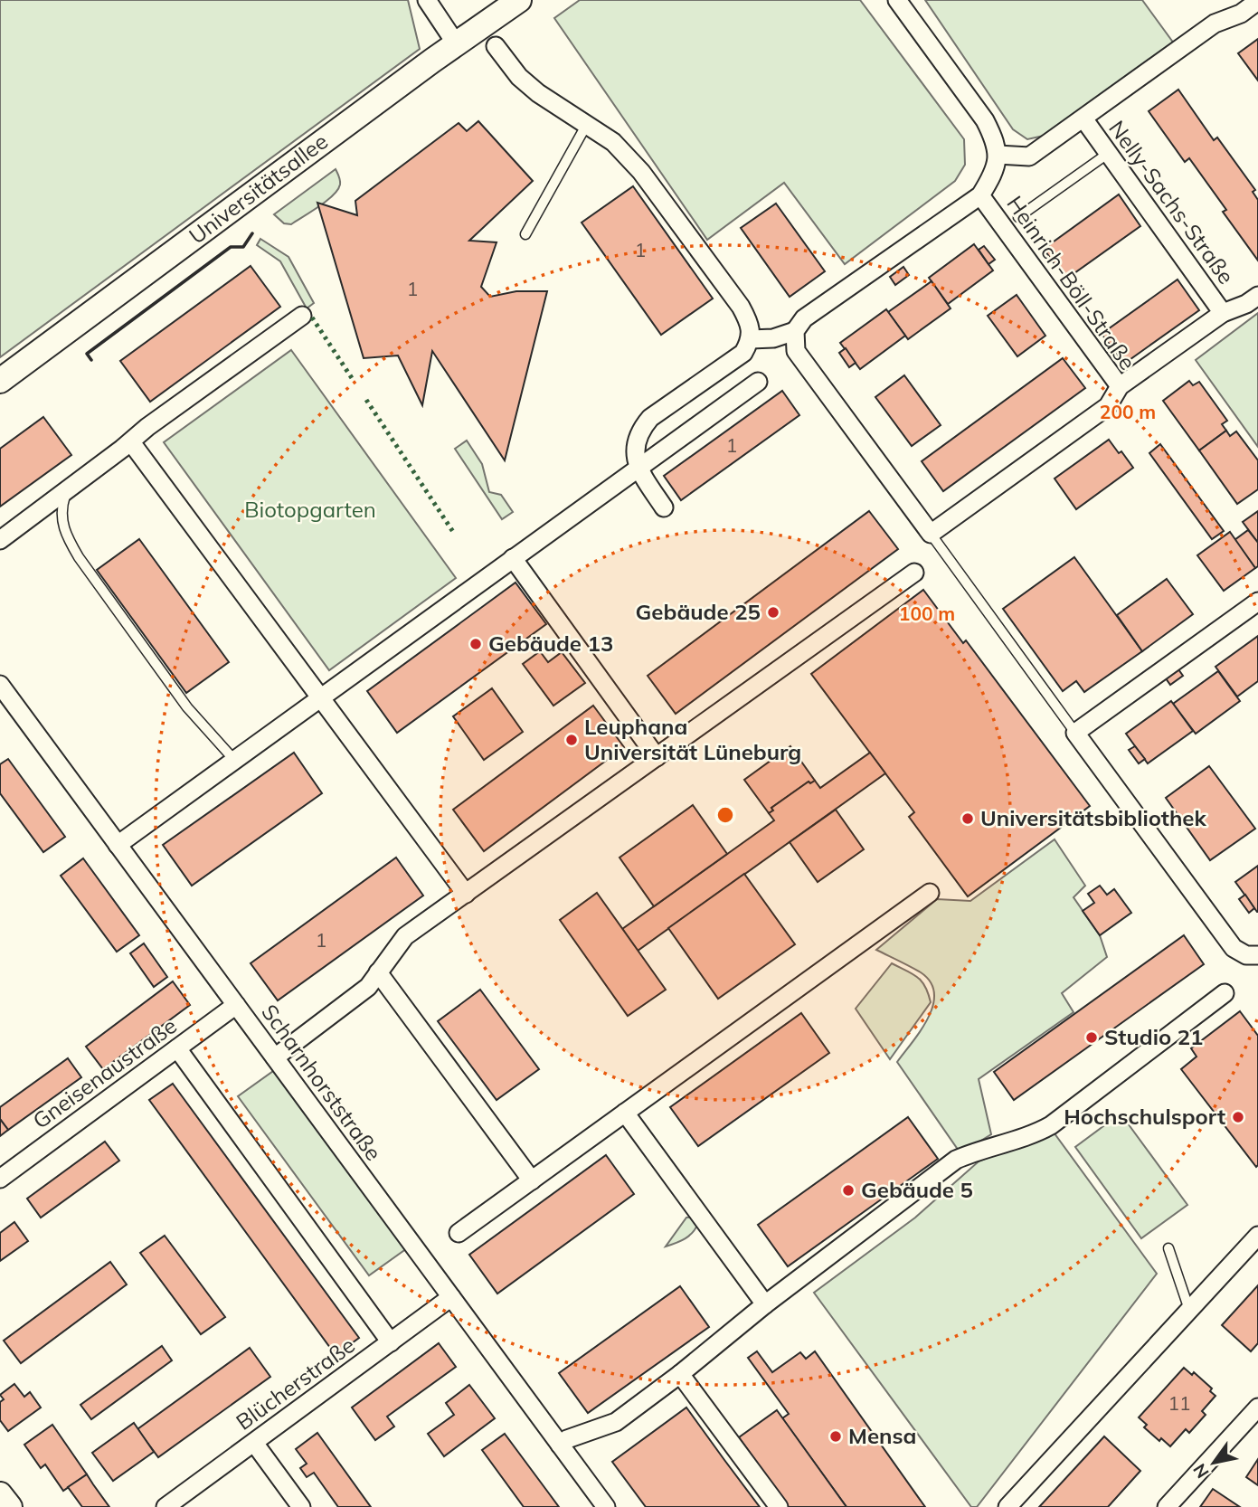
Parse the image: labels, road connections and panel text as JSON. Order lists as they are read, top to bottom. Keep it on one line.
{"streets":{"main road":["Universitätsallee"],"street":["Nelly-Sachs-Straße","Heinrich-Böll-Straße","Gneisenaustraße","Scharnhorststraße","Blücherstraße"]},"crossings":[["Nelly-Sachs-Straße","Heinrich-Böll-Straße"],["Gneisenaustraße","Scharnhorststraße"],["Scharnhorststraße","Blücherstraße"]],"parks":["Biotopgarten"],"places":["Gebäude 25","Gebäude 13","Leuphana Universität Lüneburg","Universitätsbibliothek","Studio 21","Hochschulsport","Gebäude 5","Mensa"],"house_numbers":["1","1","1","1","11"],"north":"bottom left","rings":["200 m","100 m"]}
